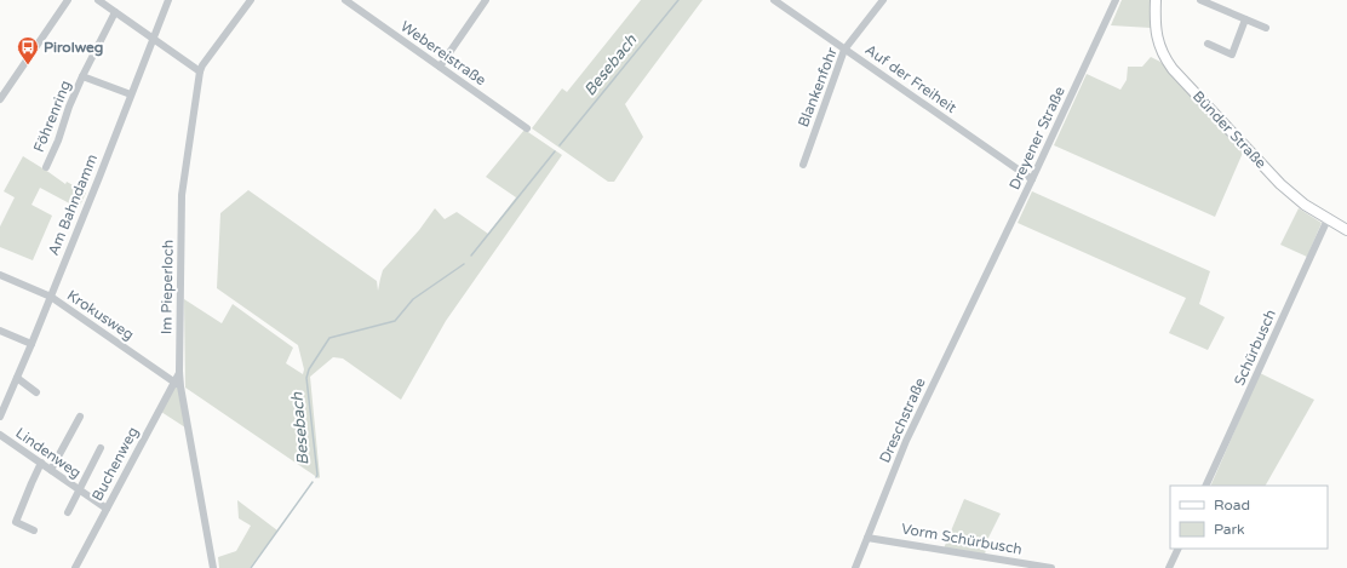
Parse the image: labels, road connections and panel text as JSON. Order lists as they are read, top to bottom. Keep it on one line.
{"streets":{"main road":["Bünder Straße"],"street":["Webereistraße","Auf der Freiheit","Blankenfohr","Föhrenring","Dreyener Straße","Am Bahndamm","Im Pieperloch","Krokusweg","Schürbusch","Dreschstraße","Lindenweg","Buchenweg","Vorm Schürbusch"]},"crossings":[["Auf der Freiheit","Blankenfohr"],["Auf der Freiheit","Dreyener Straße"],["Föhrenring","Am Bahndamm"],["Bünder Straße","Schürbusch"],["Dreyener Straße","Dreschstraße"],["Am Bahndamm","Krokusweg"],["Im Pieperloch","Buchenweg"],["Krokusweg","Buchenweg"],["Dreschstraße","Vorm Schürbusch"],["Lindenweg","Buchenweg"]],"water":["Besebach"],"places":{"bus stop":["Pirolweg"]},"legend":["Road","Park"]}
